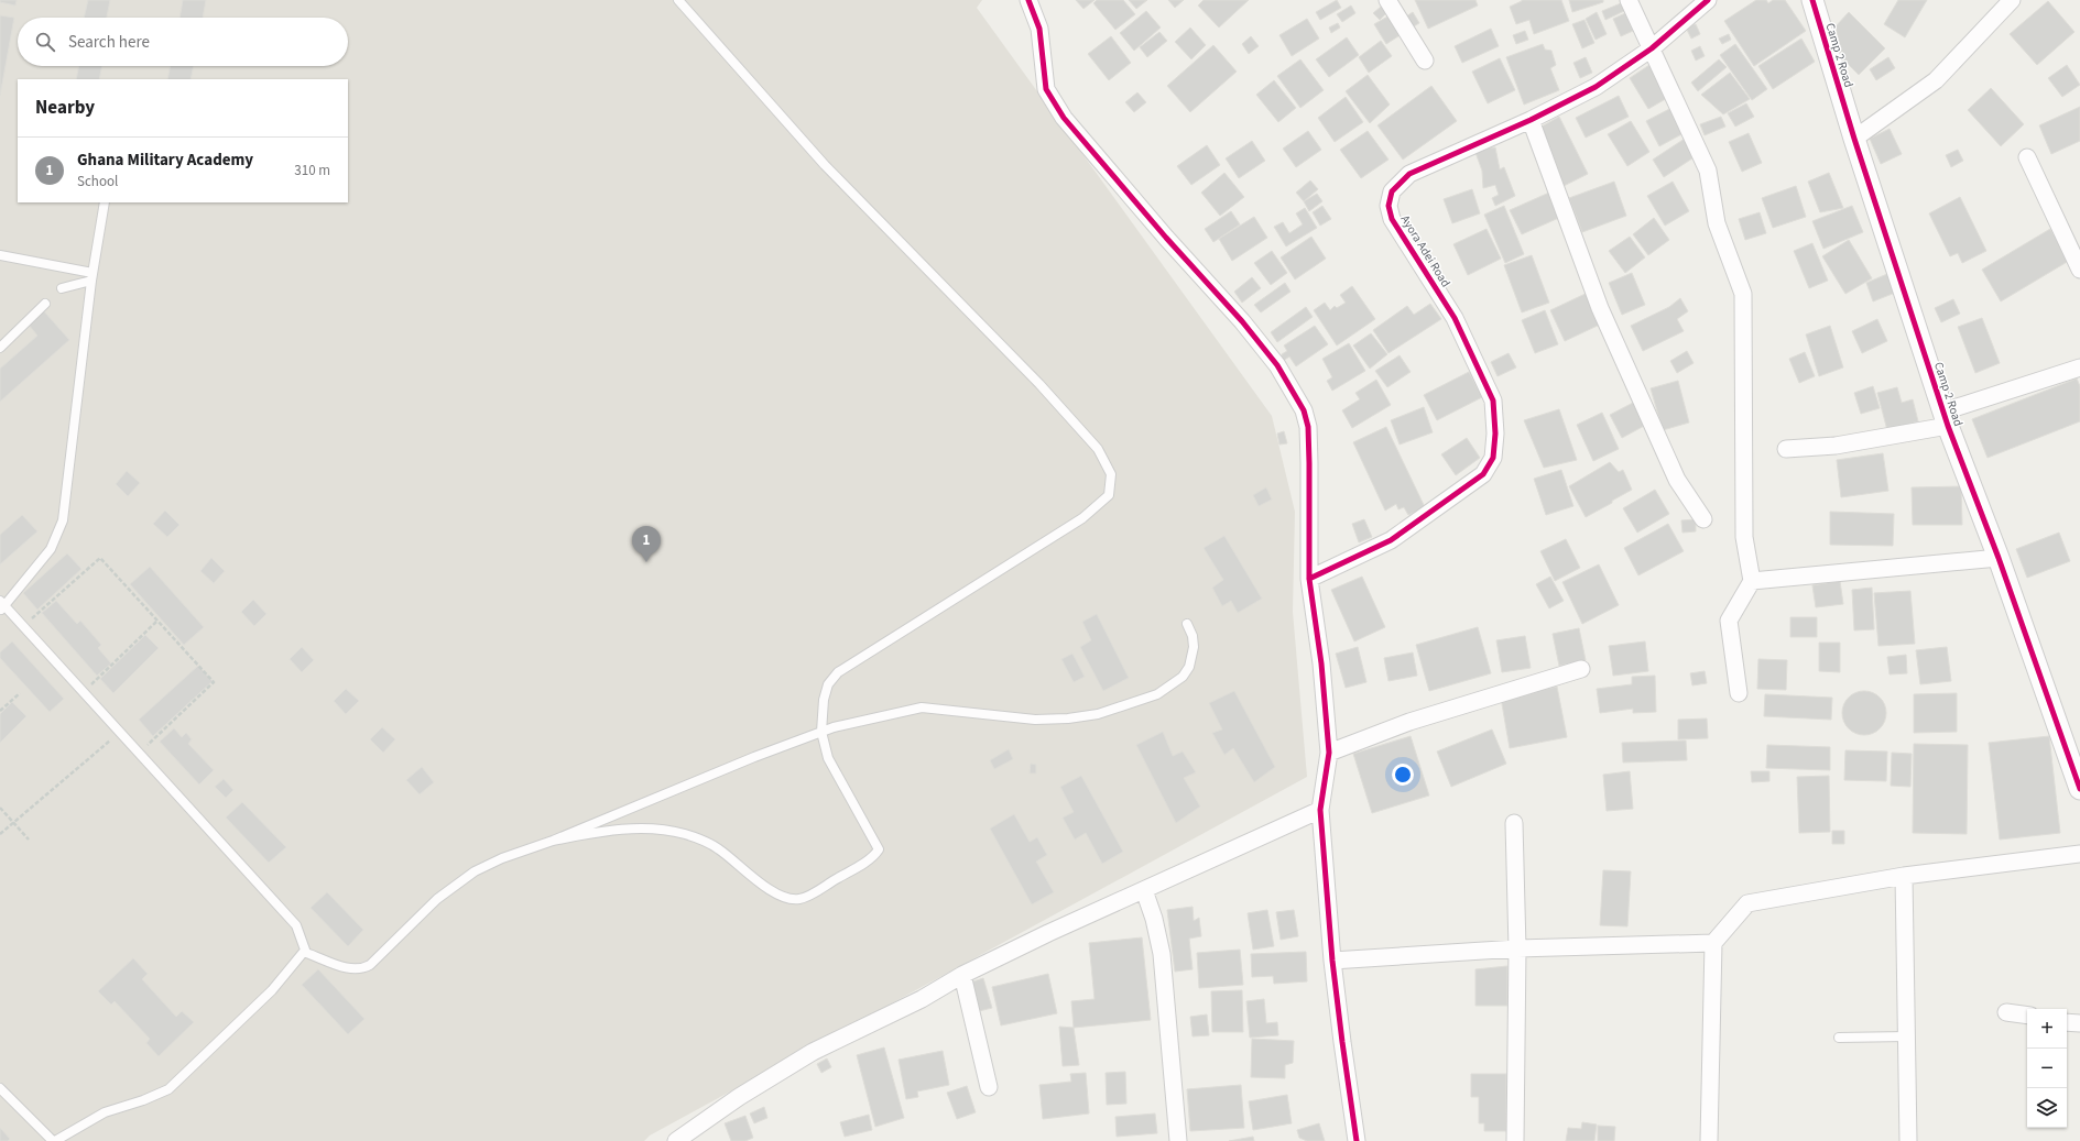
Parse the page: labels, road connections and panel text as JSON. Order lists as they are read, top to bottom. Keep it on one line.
{"streets":{"street":["Camp 2 Road","Ayora Adei Road"]},"page":{"search":"Search here","heading":"Nearby","list":[{"mark":"1","name":"Ghana Military Academy","note":"School","value":"310 m"}],"pins":"1","map_buttons":["+","−"]}}
